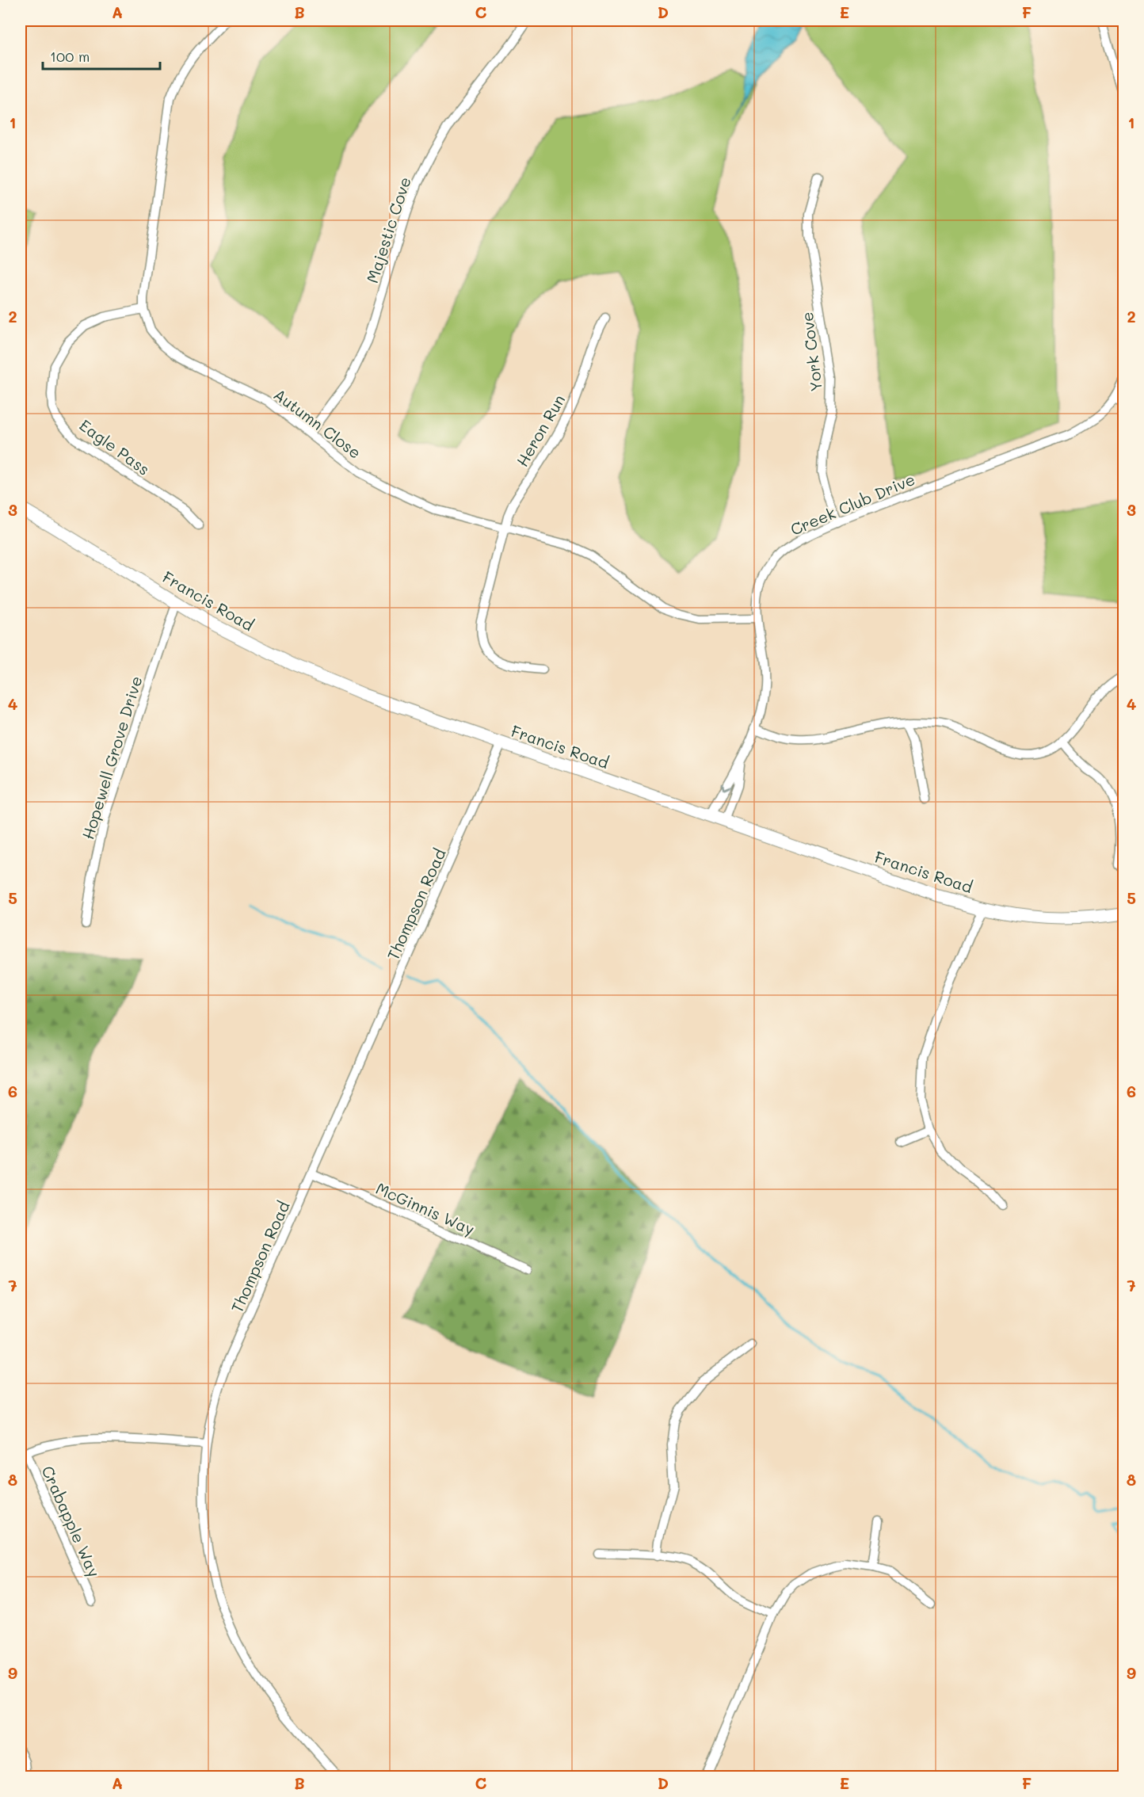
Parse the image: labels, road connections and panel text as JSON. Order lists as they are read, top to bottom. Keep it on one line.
{"streets":{"street":["Majestic Cove","York Cove","Autumn Close","Heron Run","Eagle Pass","Creek Club Drive","Francis Road","Hopewell Grove Drive","Thompson Road","McGinnis Way","Crabapple Way"]},"crossings":[["Majestic Cove","Autumn Close"],["York Cove","Creek Club Drive"],["Autumn Close","Heron Run"],["Autumn Close","Eagle Pass"],["Autumn Close","Creek Club Drive"],["Creek Club Drive","Francis Road"],["Francis Road","Hopewell Grove Drive"],["Francis Road","Thompson Road"],["Thompson Road","McGinnis Way"]],"scale_bar":"100 m","grid":{"columns":["A","B","C","D","E","F"],"rows":["1","2","3","4","5","6","7","8","9"]}}
